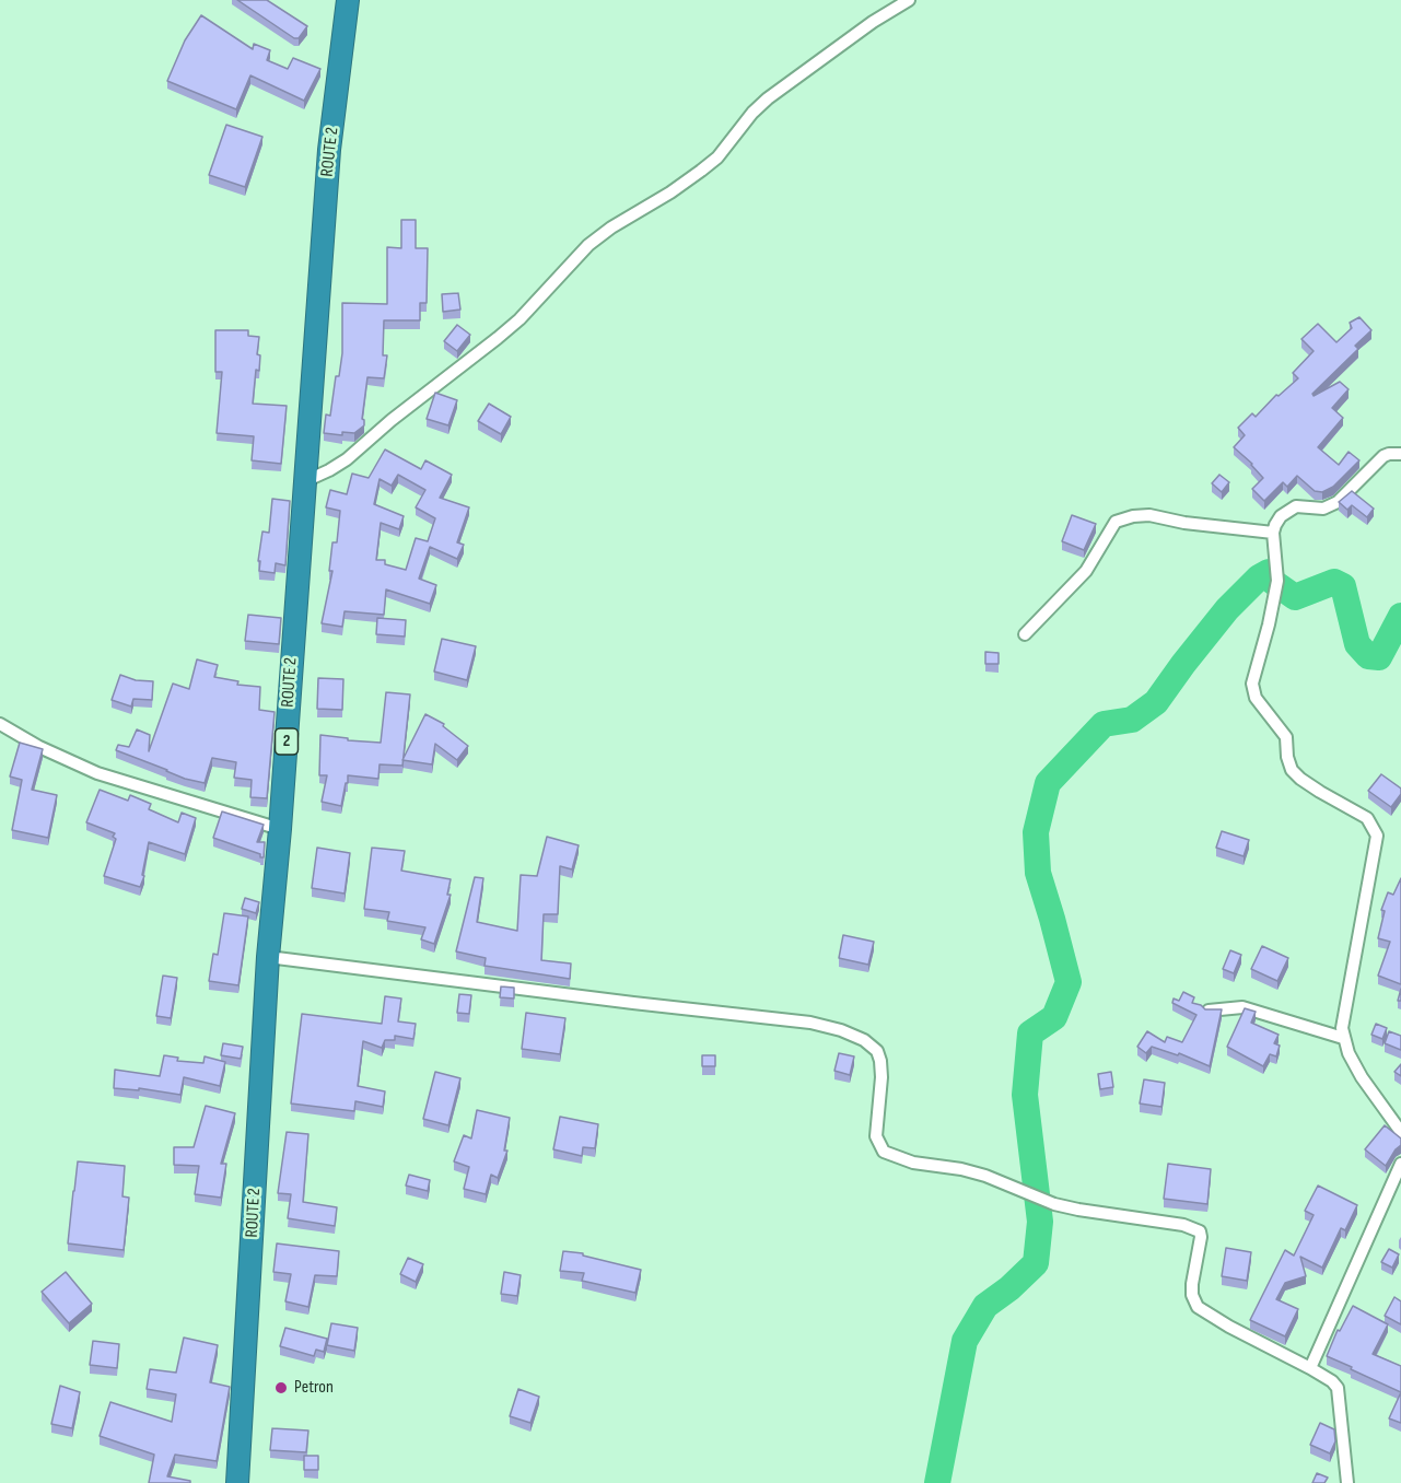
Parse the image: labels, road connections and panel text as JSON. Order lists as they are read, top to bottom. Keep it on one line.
{"streets":{"highway":["ROUTE 2","2"]},"places":["Petron"]}
